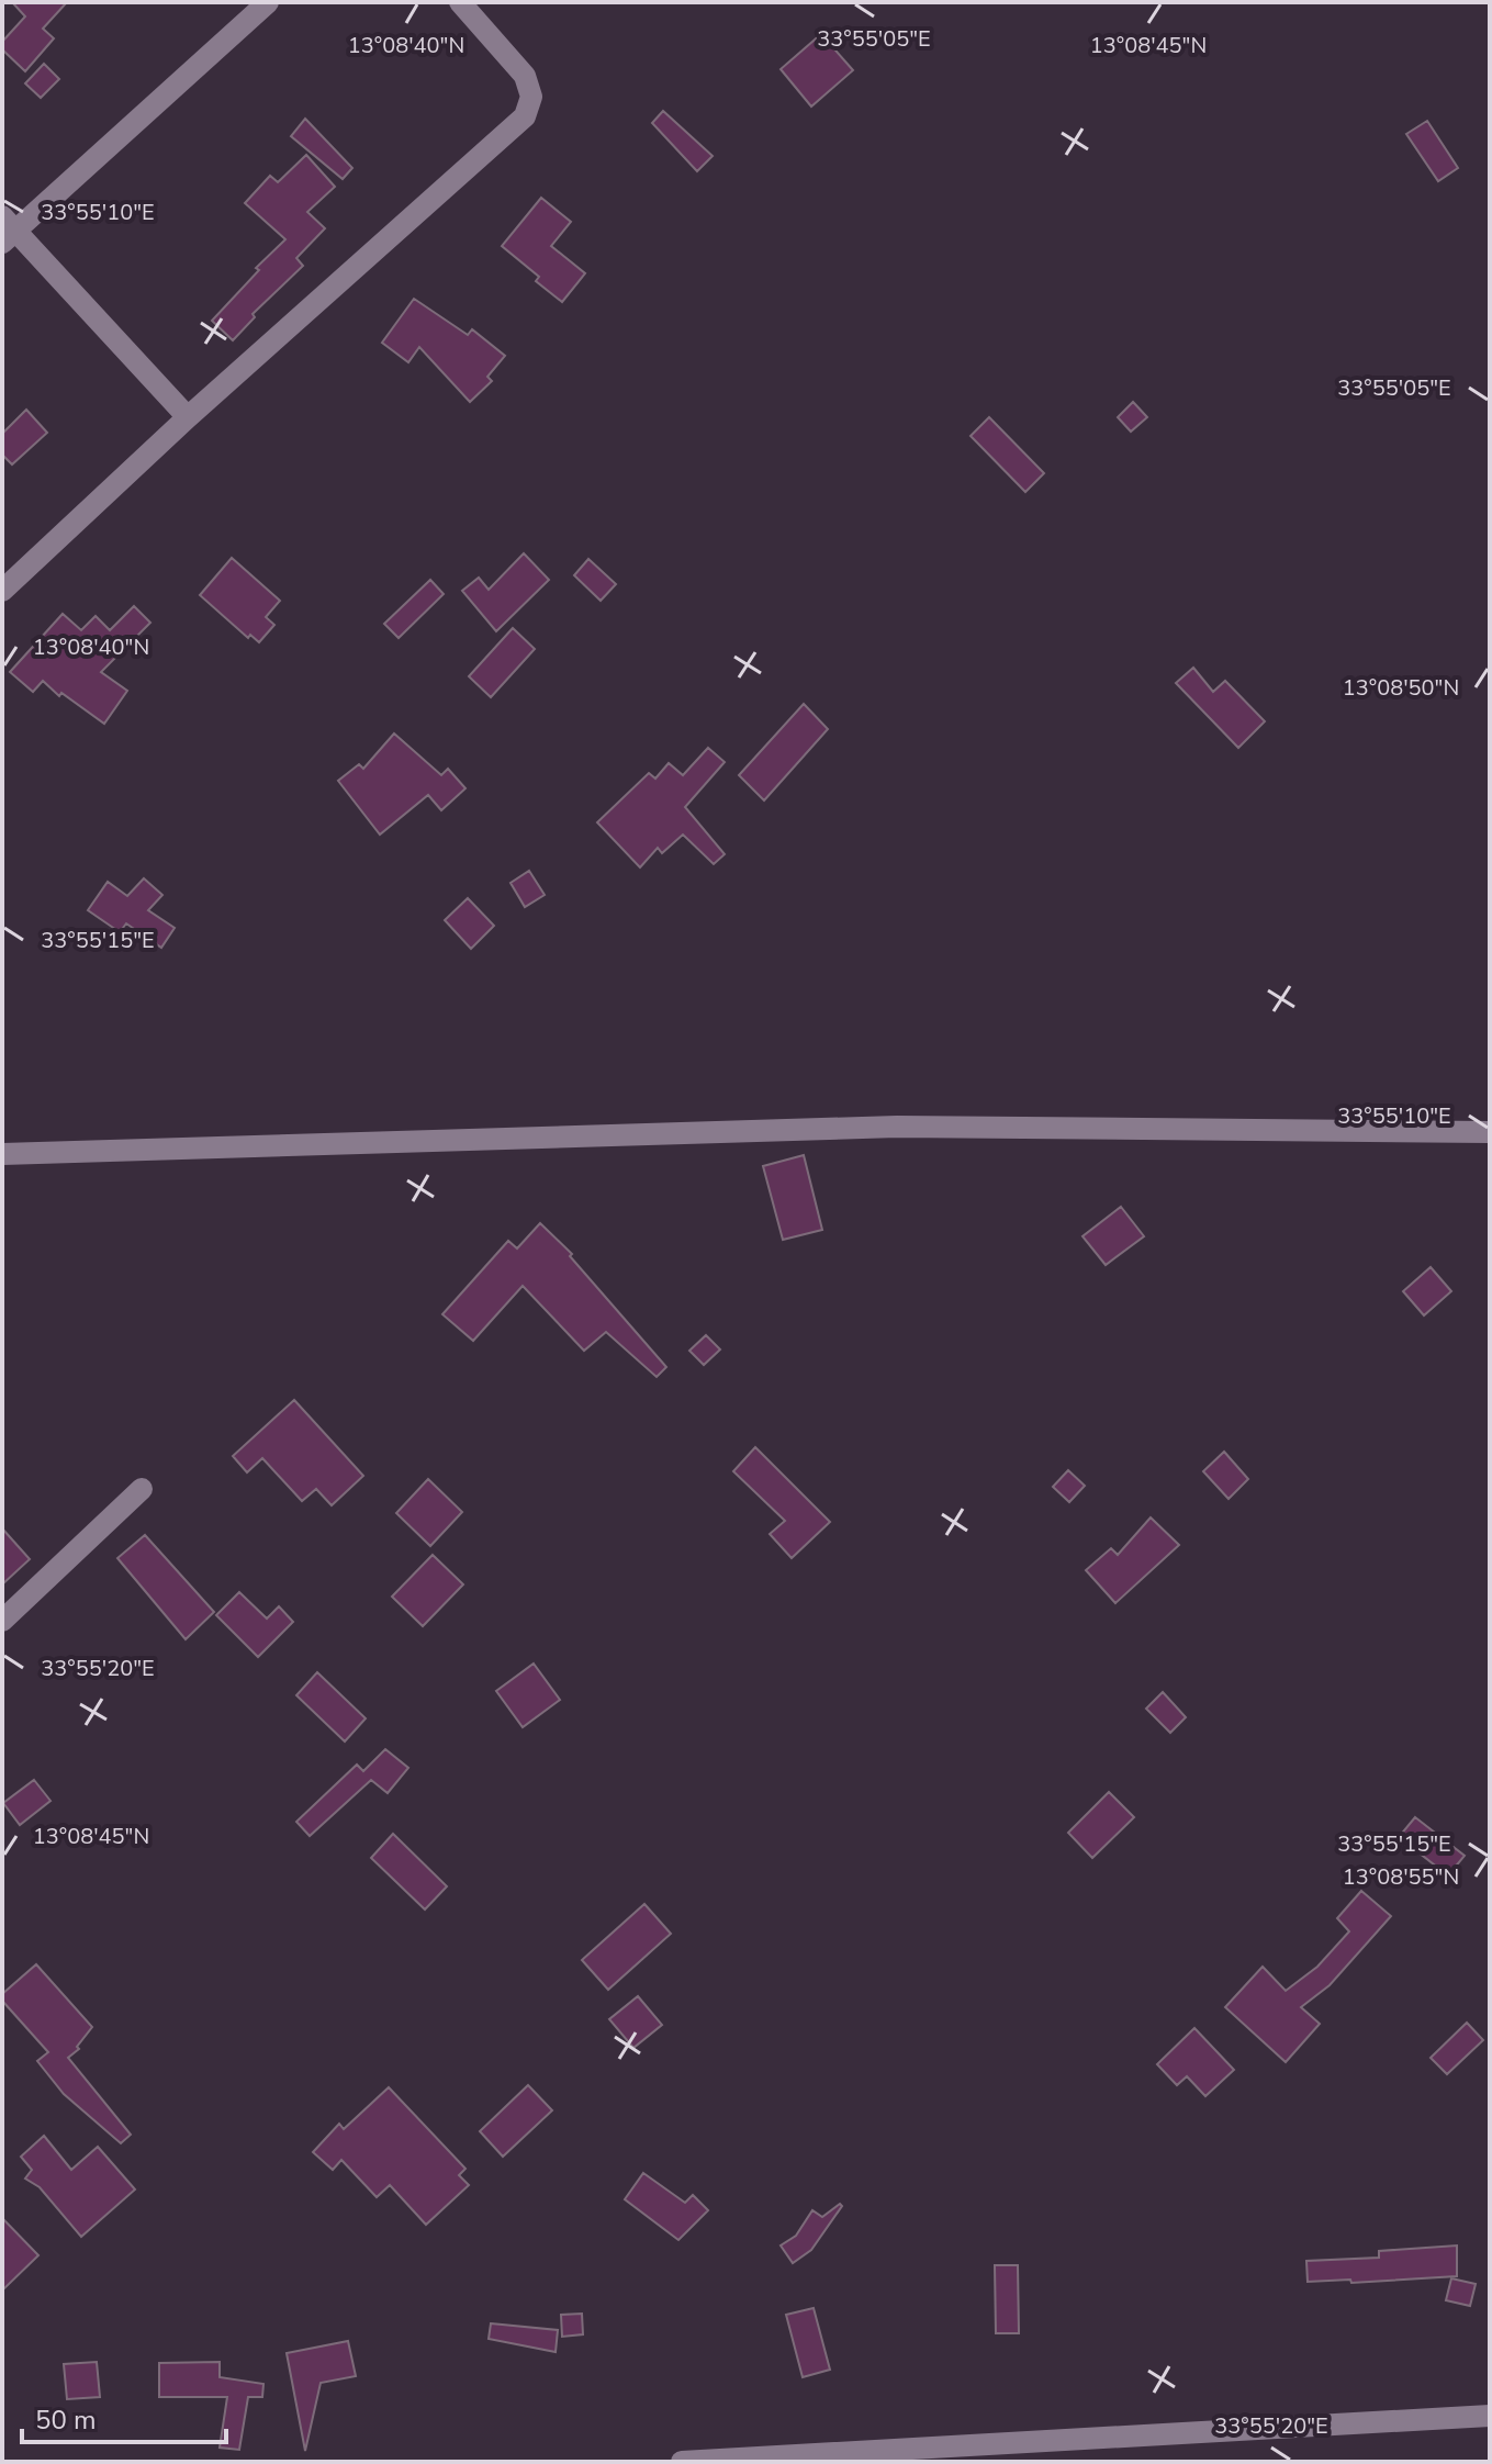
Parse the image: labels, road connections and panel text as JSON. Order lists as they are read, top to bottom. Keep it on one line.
{"scale_bar":"50 m","coordinates":["33°55'05\"E","13°08'40\"N","13°08'45\"N","33°55'10\"E","13°08'50\"N","33°55'15\"E","33°55'20\"E","13°08'55\"N"]}
